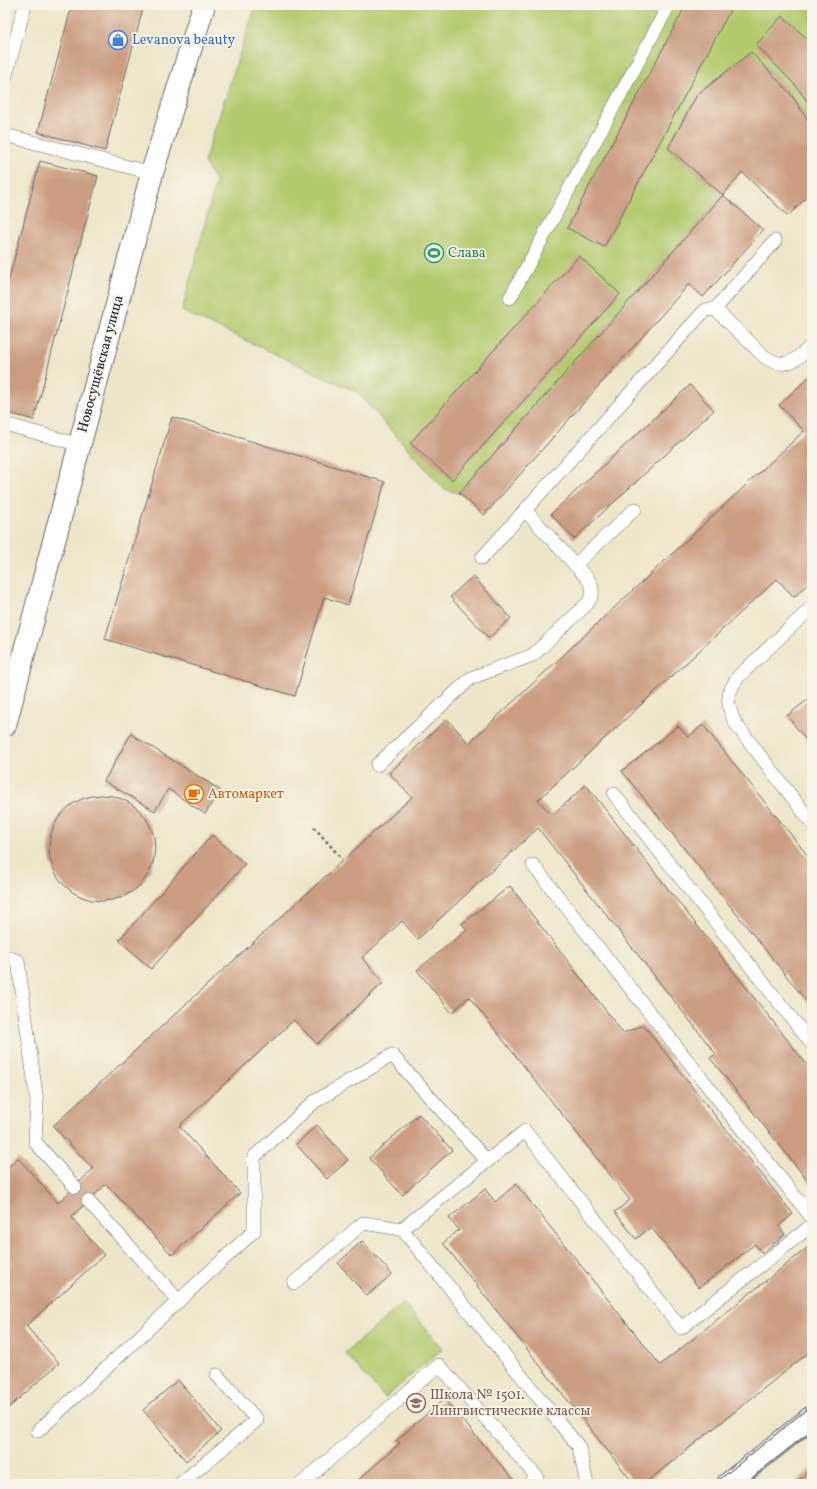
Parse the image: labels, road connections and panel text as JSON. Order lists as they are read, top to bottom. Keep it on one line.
{"streets":{"street":["Новосущёвская улица"]},"places":{"shop":["Levanova beauty"],"sports":["Слава"],"cafe":["Автомаркет"],"school or university":["Школа № 1501. Лингвистические классы"]}}
